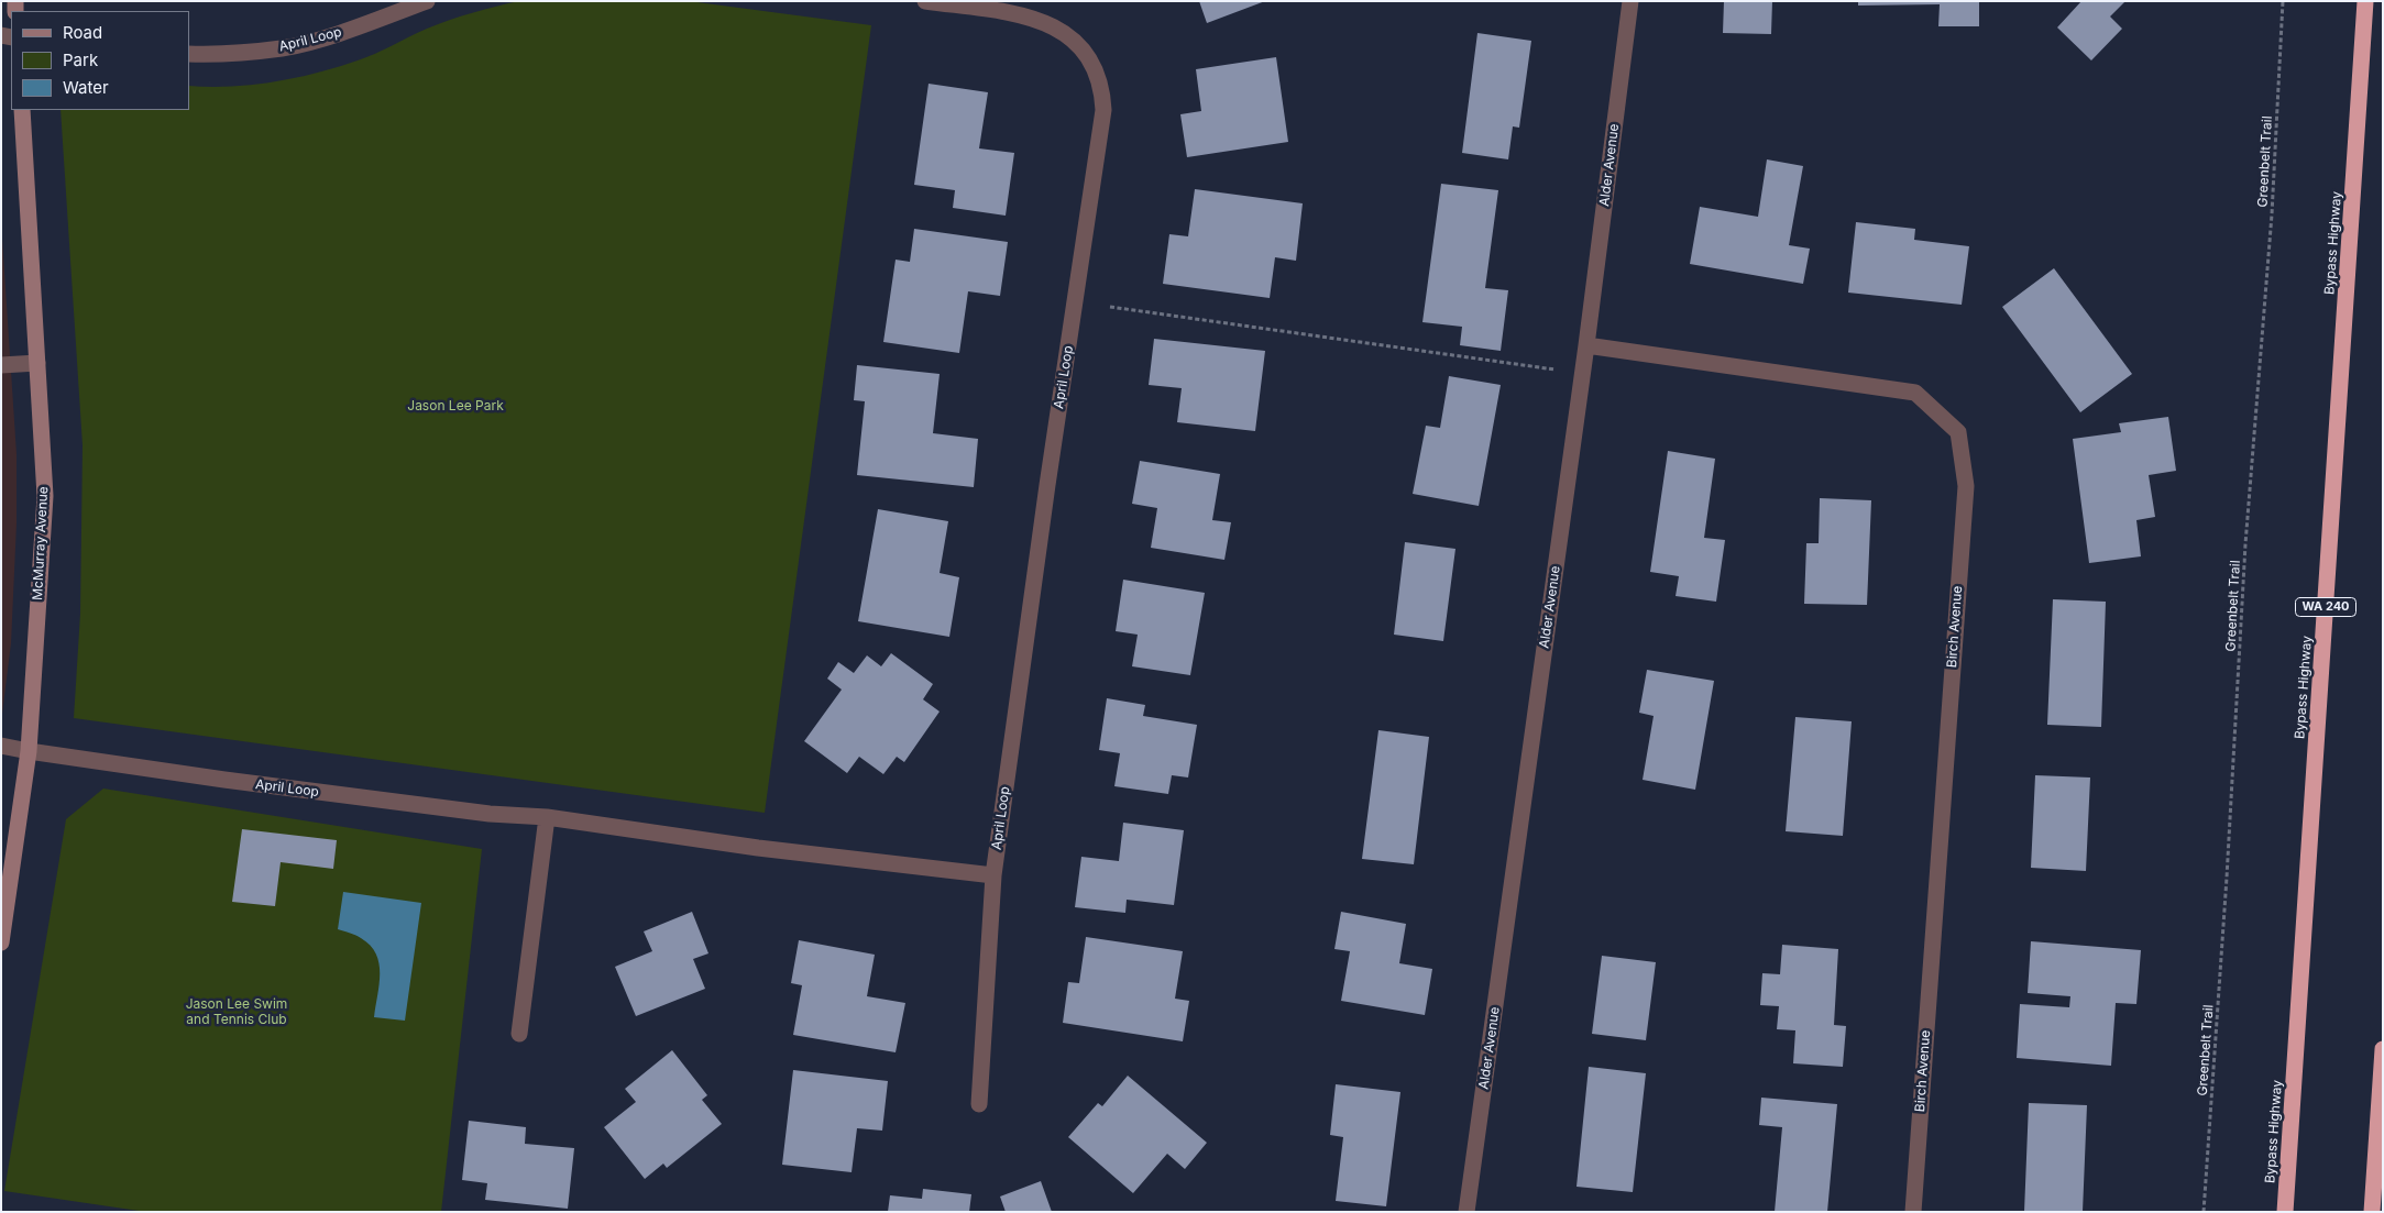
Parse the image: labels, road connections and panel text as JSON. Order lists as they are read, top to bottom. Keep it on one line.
{"streets":{"highway":["Bypass Highway","WA 240"],"street":["April Loop","Alder Avenue","McMurray Avenue","Birch Avenue"],"path":["Greenbelt Trail"]},"crossings":[["April Loop","McMurray Avenue"],["Alder Avenue","Birch Avenue"]],"parks":["Jason Lee Park","Jason Lee Swim and Tennis Club"],"legend":["Road","Park","Water"]}
